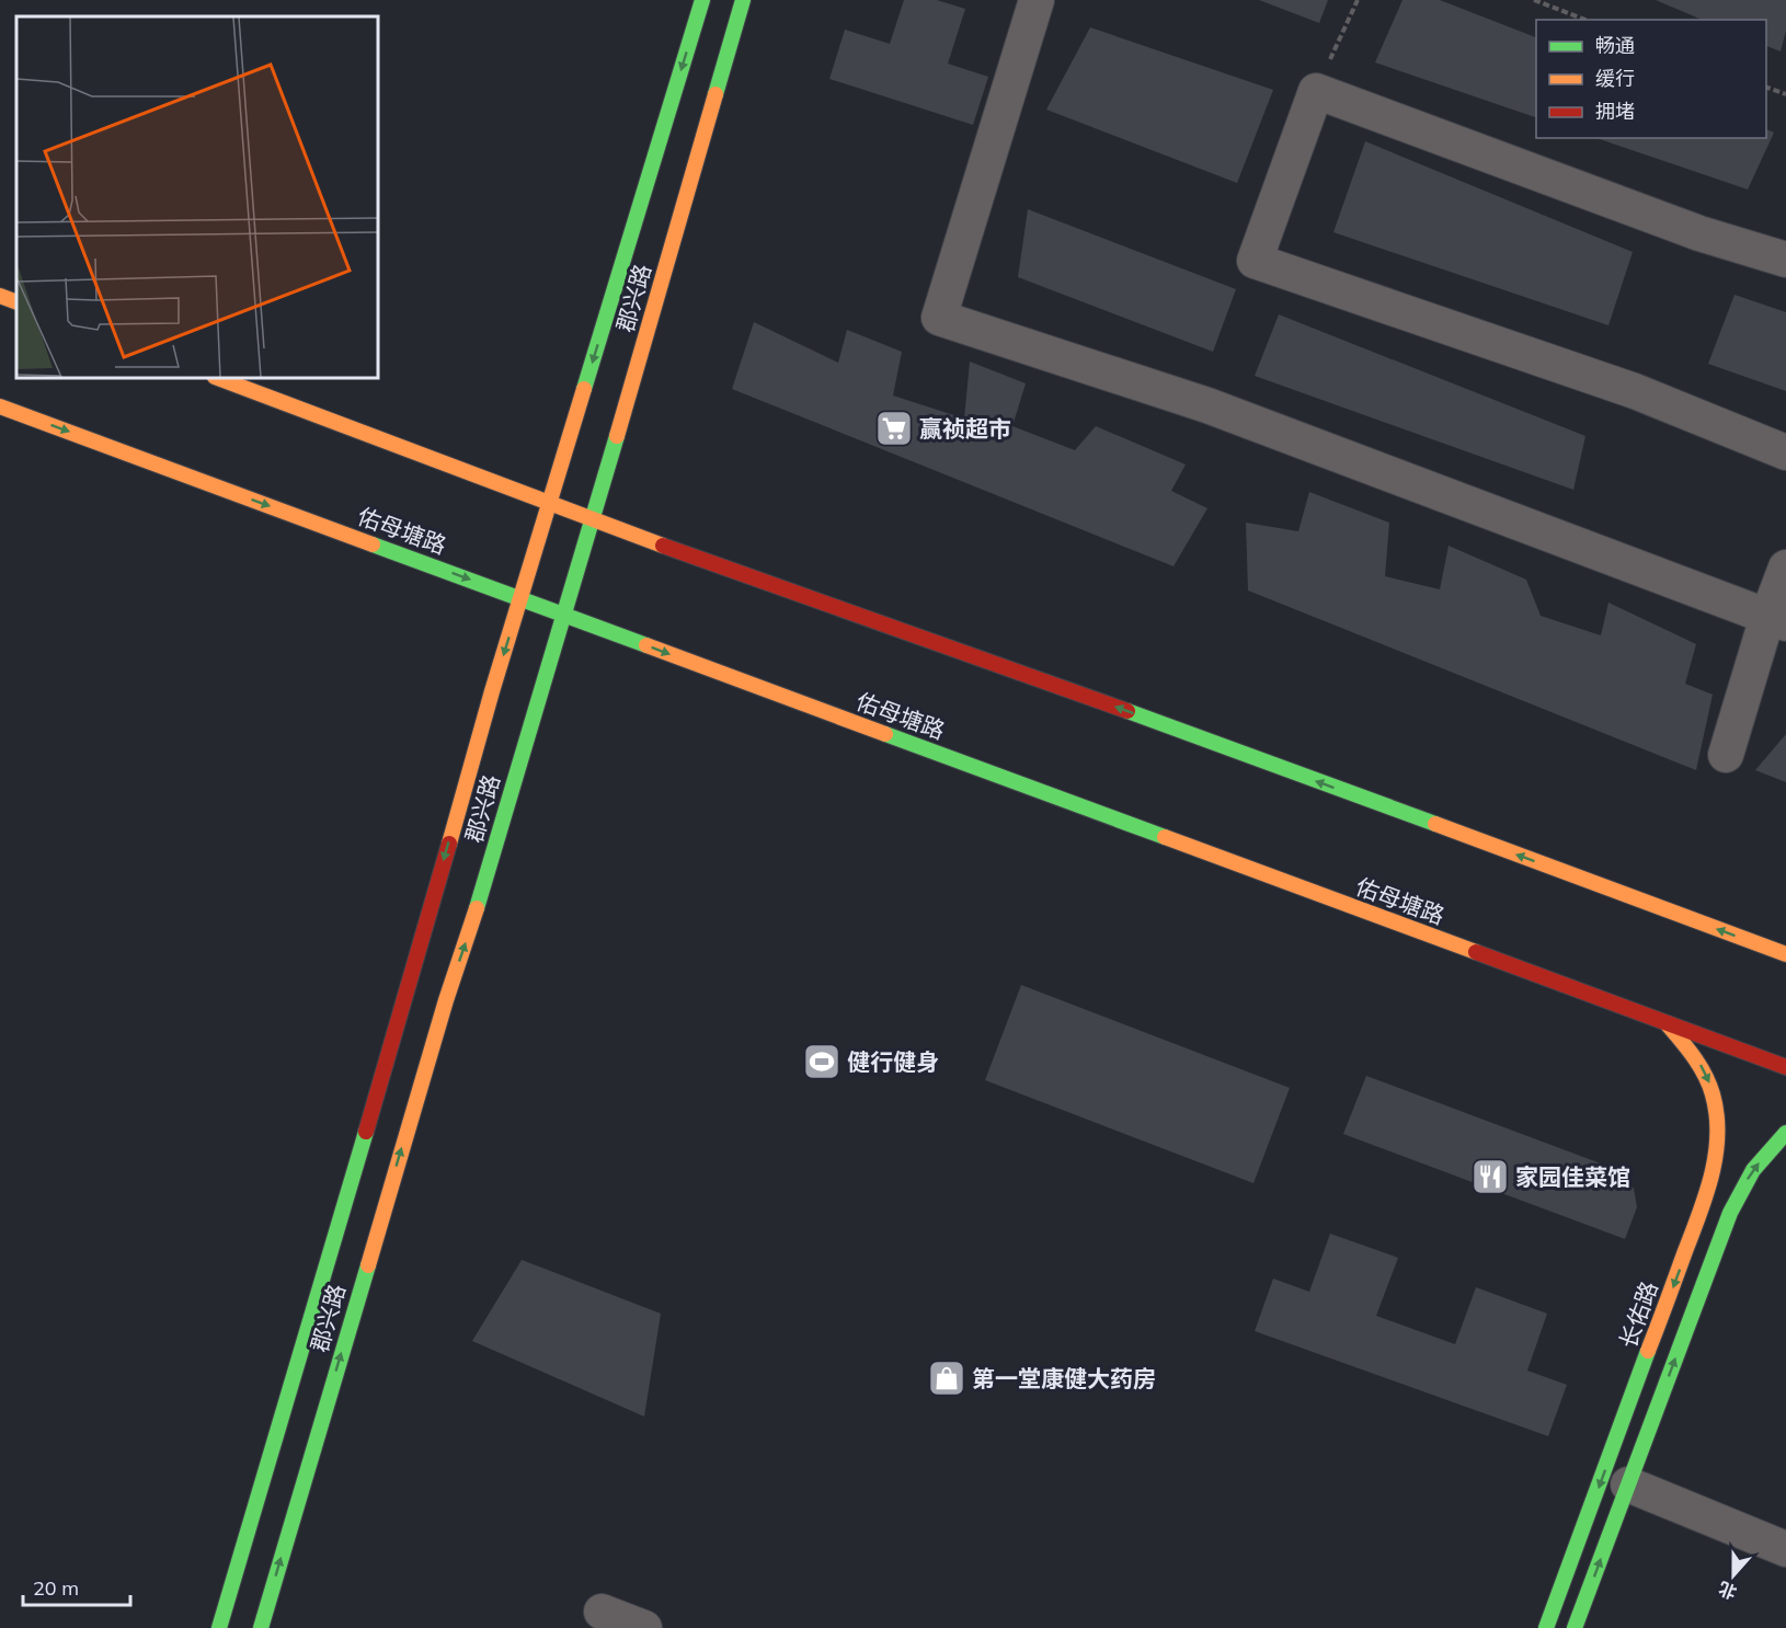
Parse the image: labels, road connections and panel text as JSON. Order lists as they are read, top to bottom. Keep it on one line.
{"streets":{"main road":["郡兴路","佑母塘路","长佑路"]},"crossings":[["郡兴路","佑母塘路"],["佑母塘路","长佑路"]],"places":{"supermarket":["赢祯超市"],"sports":["健行健身"],"restaurant":["家园佳菜馆"],"shop":["第一堂康健大药房"]},"legend":["畅通","缓行","拥堵"],"scale_bar":"20 m","north":"bottom"}
